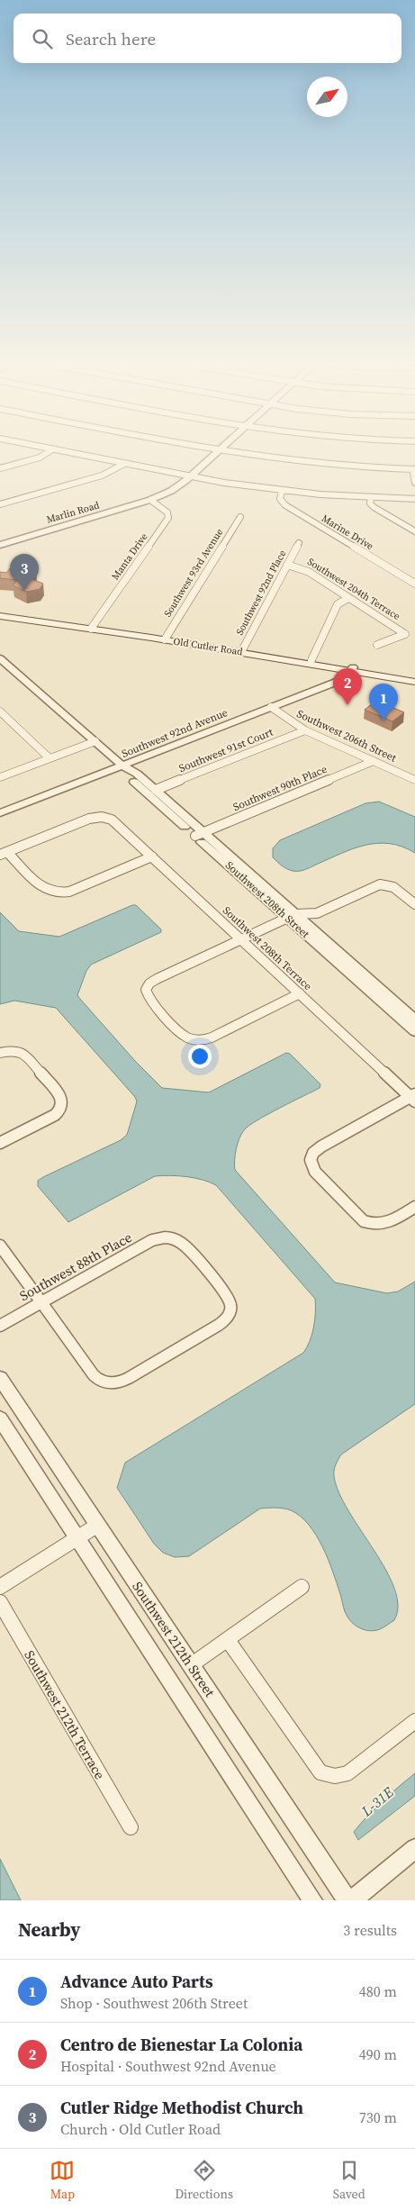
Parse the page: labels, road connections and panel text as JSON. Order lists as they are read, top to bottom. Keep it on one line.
{"streets":{"main road":["Old Cutler Road"],"street":["Marlin Road","Marine Drive","Manta Drive","Southwest 93rd Avenue","Southwest 204th Terrace","Southwest 92nd Place","Southwest 92nd Avenue","Southwest 206th Street","Southwest 91st Court","Southwest 90th Place","Southwest 208th Street","Southwest 208th Terrace","Southwest 88th Place","Southwest 212th Street","Southwest 212th Terrace"]},"crossings":[["Marlin Road","Manta Drive"],["Manta Drive","Old Cutler Road"],["Southwest 93rd Avenue","Old Cutler Road"],["Southwest 204th Terrace","Southwest 92nd Place"],["Southwest 92nd Place","Old Cutler Road"],["Old Cutler Road","Southwest 92nd Avenue"],["Southwest 92nd Avenue","Southwest 206th Street"],["Southwest 92nd Avenue","Southwest 208th Street"],["Southwest 206th Street","Southwest 91st Court"],["Southwest 206th Street","Southwest 90th Place"],["Southwest 91st Court","Southwest 208th Street"],["Southwest 90th Place","Southwest 208th Street"]],"water":["L-31E"],"north":"top right","page":{"search":"Search here","pins":["3","2","1"],"heading":["Nearby","3 results"],"list":[{"mark":"1","name":"Advance Auto Parts","note":"Shop · Southwest 206th Street","value":"480 m"},{"mark":"2","name":"Centro de Bienestar La Colonia","note":"Hospital · Southwest 92nd Avenue","value":"490 m"},{"mark":"3","name":"Cutler Ridge Methodist Church","note":"Church · Old Cutler Road","value":"730 m"}],"nav":["Map","Directions","Saved"]}}
